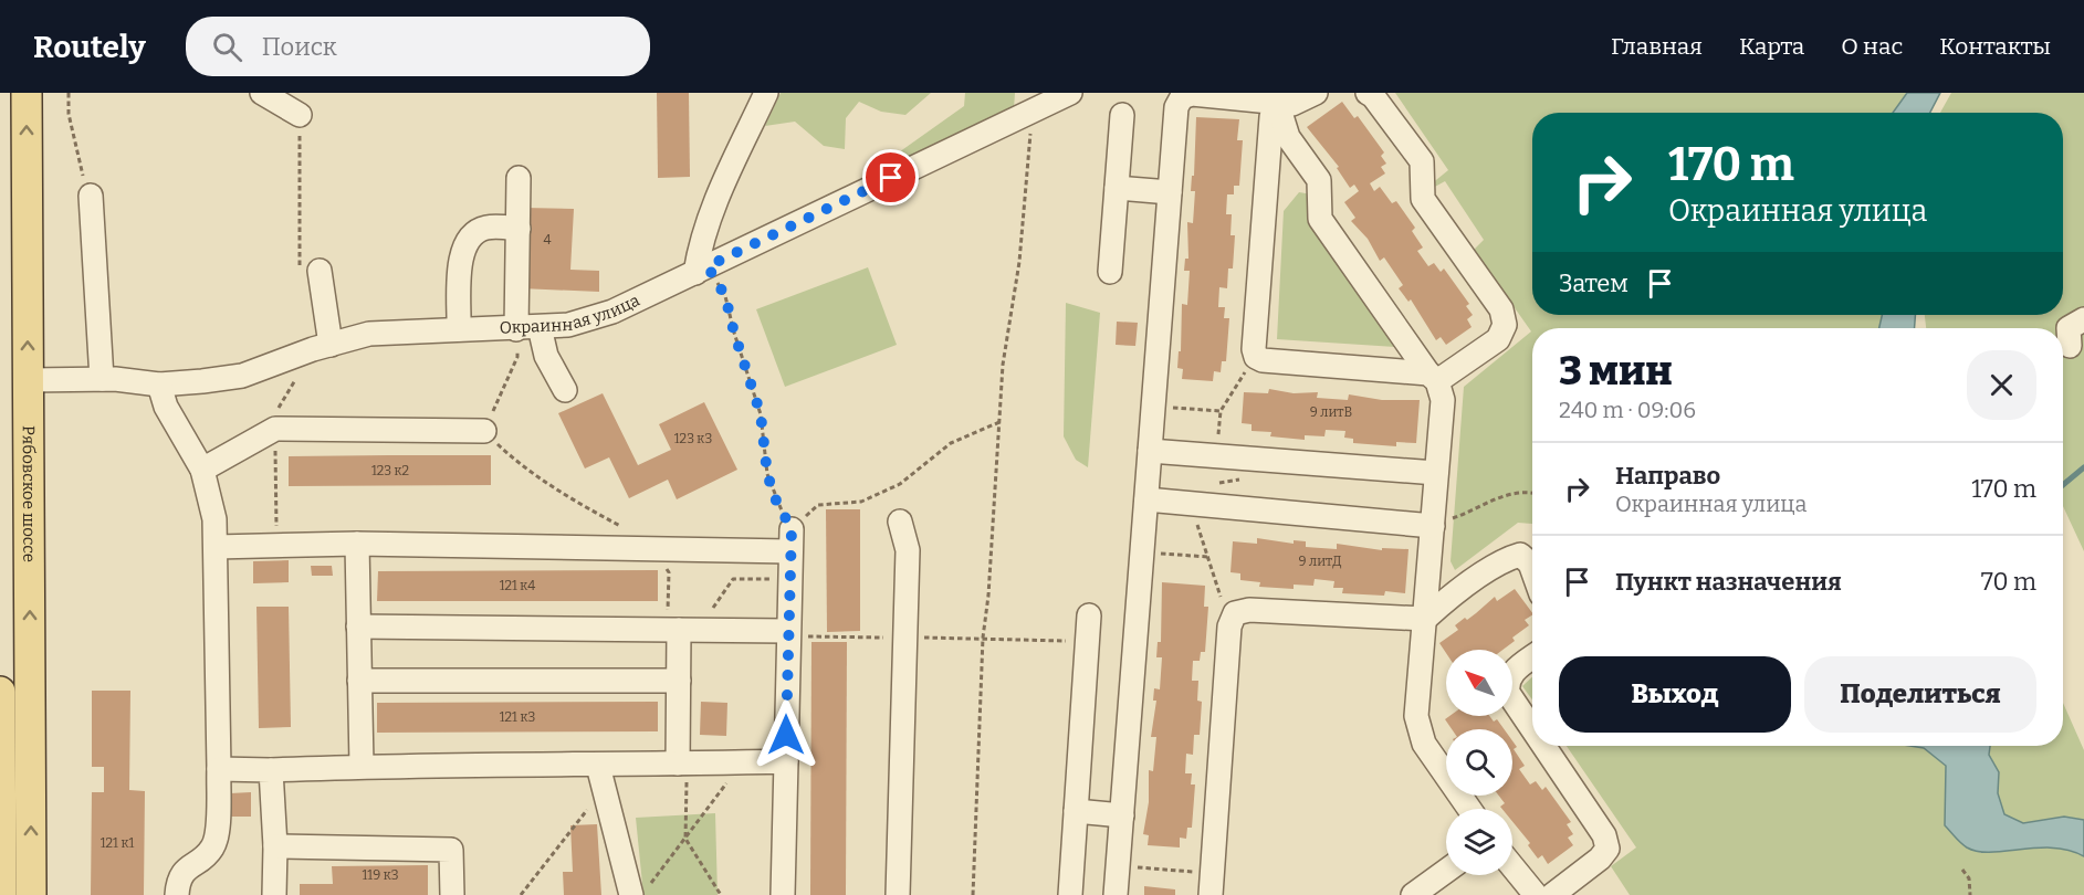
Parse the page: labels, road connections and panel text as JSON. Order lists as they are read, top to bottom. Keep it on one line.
{"streets":{"main road":["Рябовское шоссе"],"street":["Окраинная улица"]},"crossings":[["Окраинная улица","Рябовское шоссе"]],"one_way":["Рябовское шоссе"],"house_numbers":["4","9 литВ","123 к3","123 к2","9 литД","121 к4","121 к3","121 к1","119 к3"],"north":"top left","page":{"header":"Routely","search":"Поиск","nav":["Главная","Карта","О нас","Контакты"],"turn":["170 m","Окраинная улица"],"then":"Затем","heading":["3 мин","240 m · 09:06"],"list":[{"name":"Направо","note":"Окраинная улица","value":"170 m"},{"name":"Пункт назначения","value":"70 m"}],"buttons":["Выход","Поделиться"]}}
